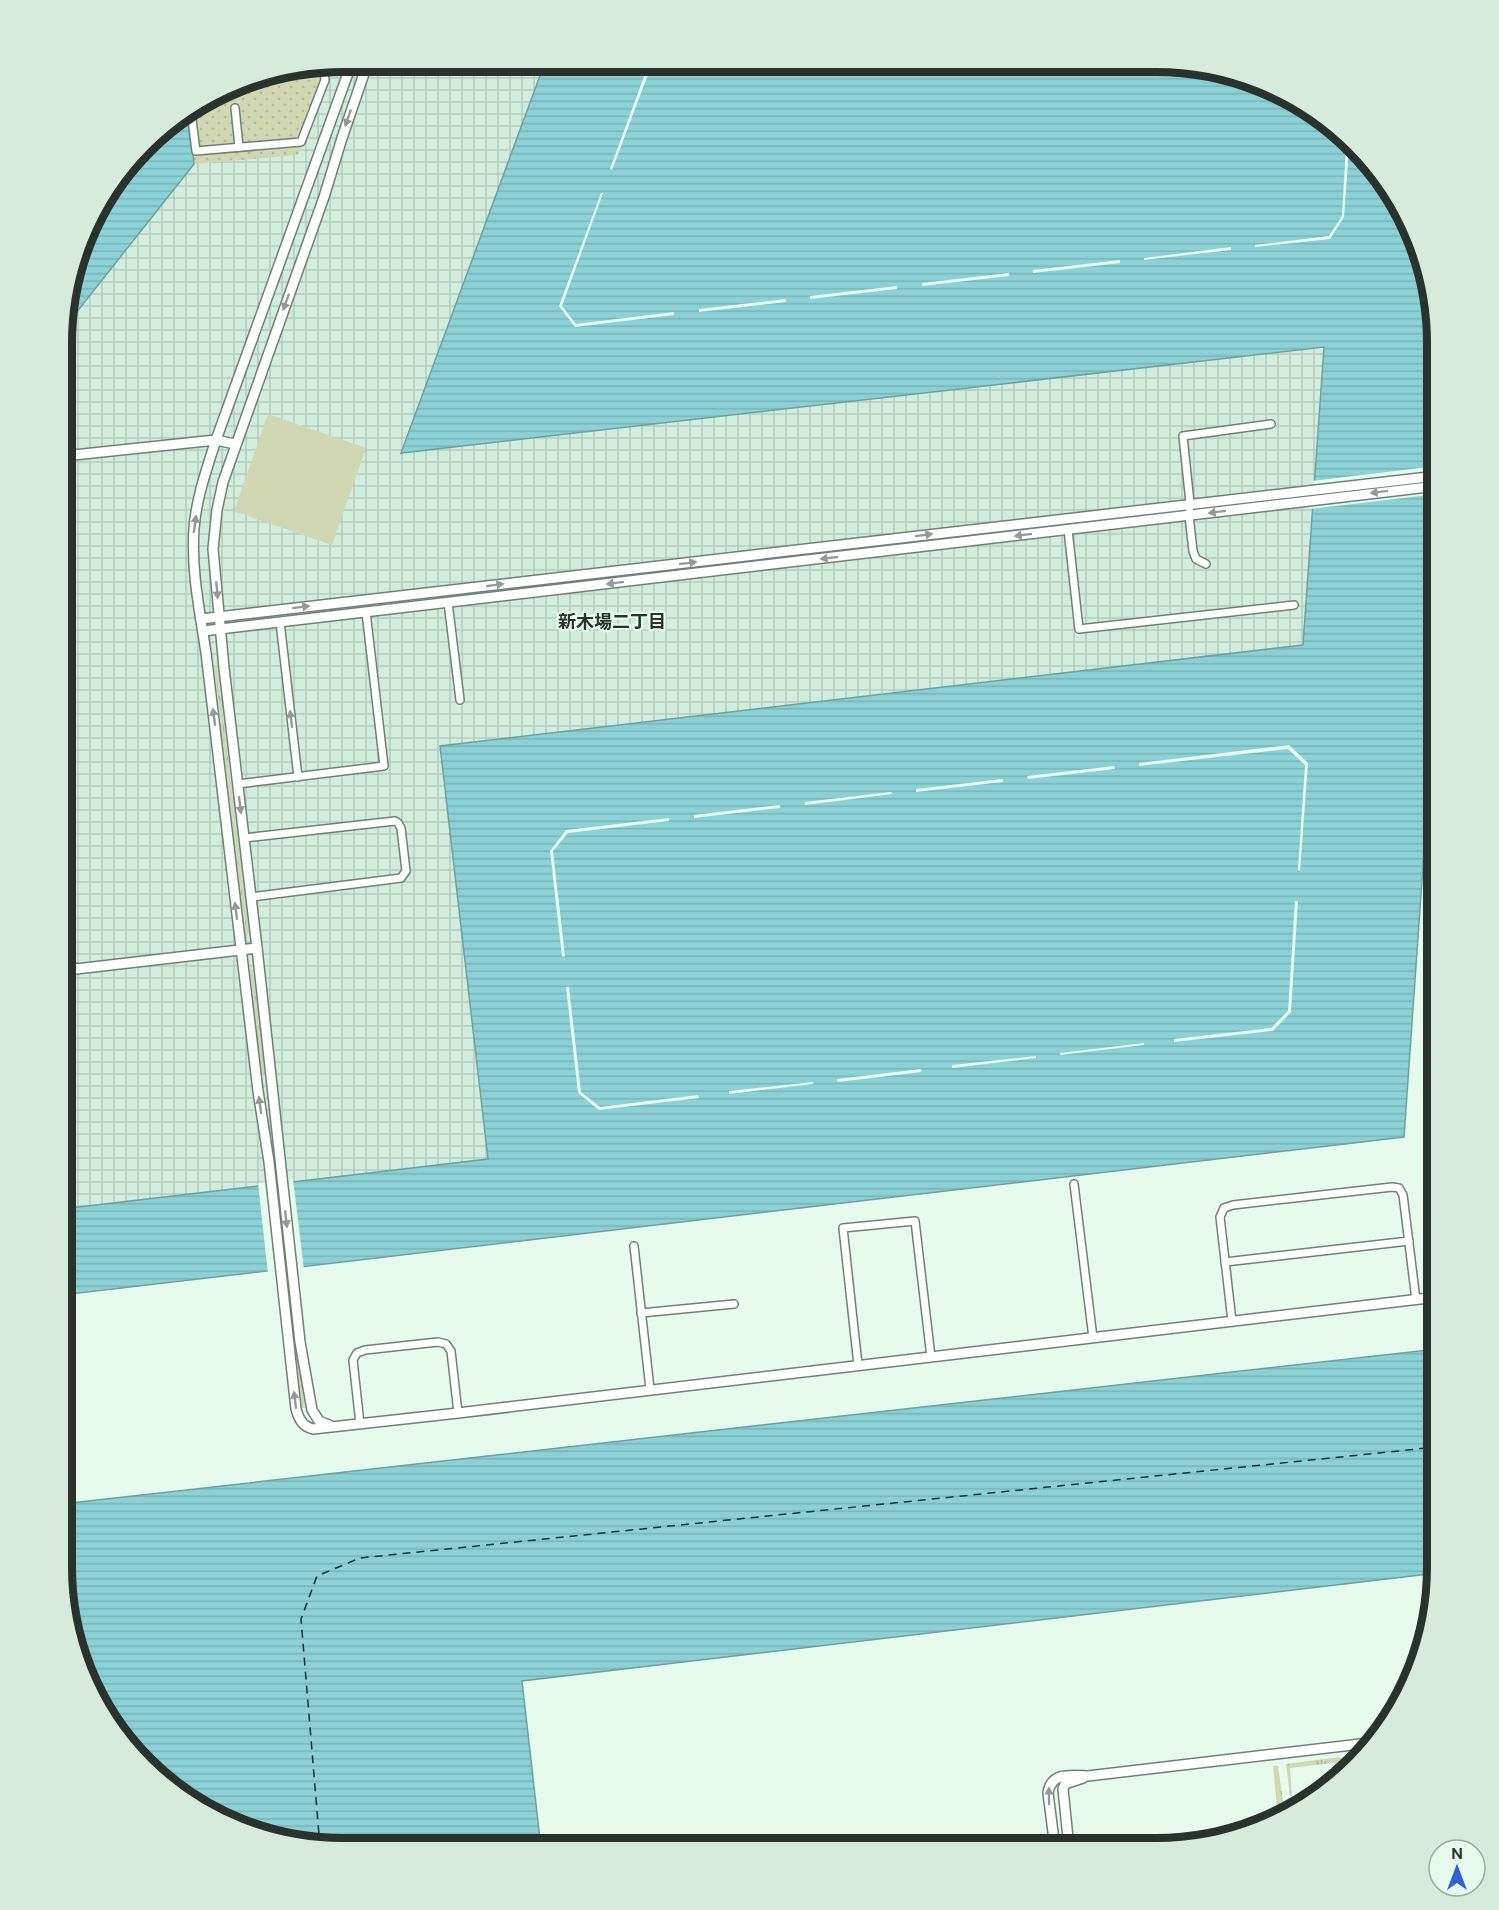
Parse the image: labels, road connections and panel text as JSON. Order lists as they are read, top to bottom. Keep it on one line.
{"districts":["新木場二丁目"],"north":"top"}
